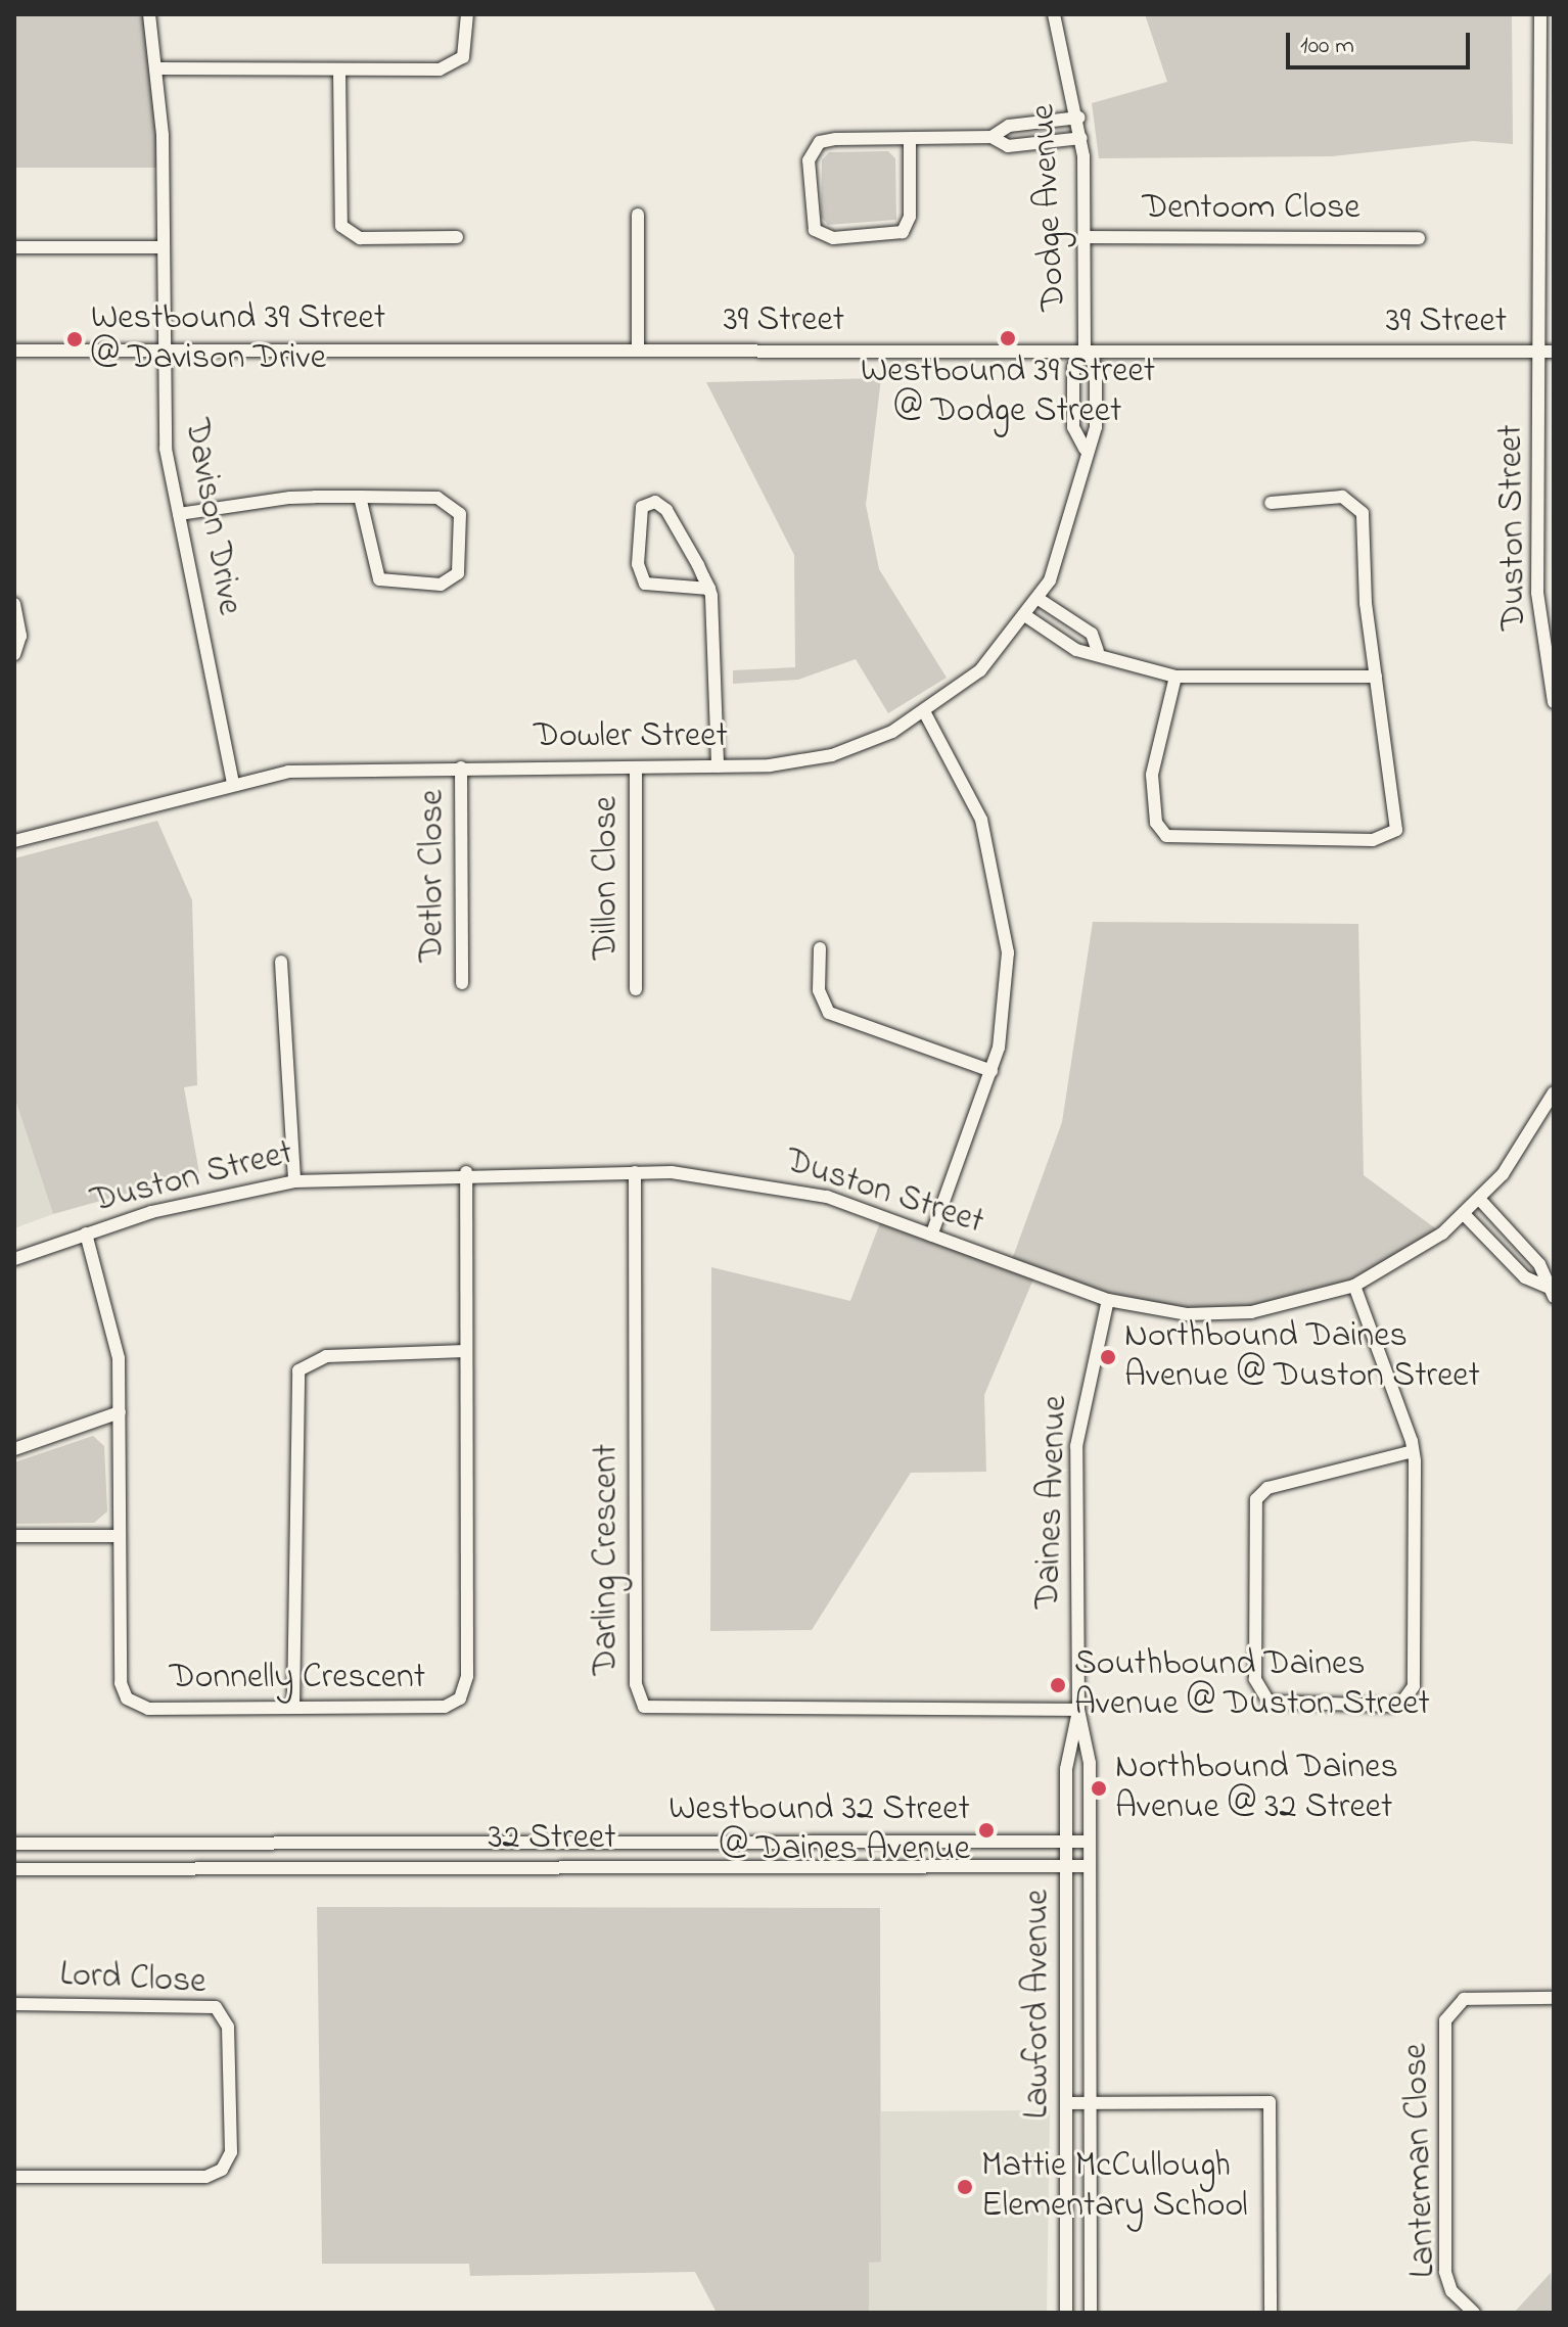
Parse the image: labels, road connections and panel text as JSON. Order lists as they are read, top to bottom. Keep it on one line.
{"streets":{"street":["Dodge Avenue","Dentoom Close","39 Street","Davison Drive","Duston Street","Dowler Street","Detlor Close","Dillon Close","Daines Avenue","Darling Crescent","Donnelly Crescent","32 Street","Lord Close","Lawford Avenue","Lanterman Close"]},"crossings":[["Dodge Avenue","Dentoom Close"],["Dodge Avenue","39 Street"],["Dodge Avenue","Dowler Street"],["39 Street","Davison Drive"],["39 Street","Duston Street"],["39 Street","Dowler Street"],["Davison Drive","Dowler Street"],["Duston Street","Daines Avenue"],["Duston Street","Darling Crescent"],["Duston Street","Donnelly Crescent"],["Dowler Street","Detlor Close"],["Dowler Street","Dillon Close"],["Daines Avenue","Darling Crescent"],["Daines Avenue","32 Street"],["Daines Avenue","Lawford Avenue"],["32 Street","Lawford Avenue"]],"places":["Westbound 39 Street @ Dodge Street","Westbound 39 Street @ Davison Drive","Northbound Daines Avenue @ Duston Street","Southbound Daines Avenue @ Duston Street","Northbound Daines Avenue @ 32 Street","Westbound 32 Street @ Daines Avenue","Mattie McCullough Elementary School"],"scale_bar":"100 m"}
